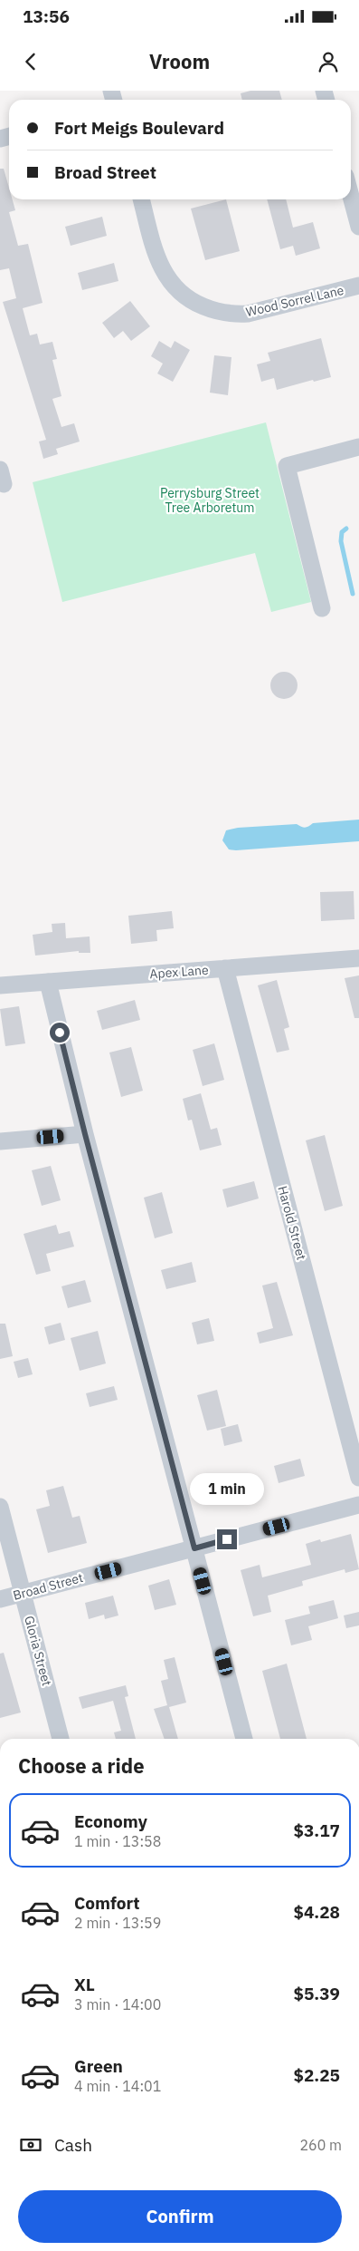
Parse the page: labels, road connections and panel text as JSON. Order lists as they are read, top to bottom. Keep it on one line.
{"streets":{"street":["Wood Sorrel Lane","Apex Lane","Harold Street","Broad Street","Gloria Street"]},"crossings":[["Apex Lane","Harold Street"],["Broad Street","Gloria Street"]],"parks":["Perrysburg Street Tree Arboretum"],"page":{"status":"13:56","header":"Vroom","banner":["Fort Meigs Boulevard","Broad Street"],"bubble":"1 min","heading":"Choose a ride","list":[{"name":"Economy","note":"1 min · 13:58","value":"$3.17"},{"name":"Comfort","note":"2 min · 13:59","value":"$4.28"},{"name":"XL","note":"3 min · 14:00","value":"$5.39"},{"name":"Green","note":"4 min · 14:01","value":"$2.25"}],"pay":["Cash","260 m"],"buttons":"Confirm"}}
